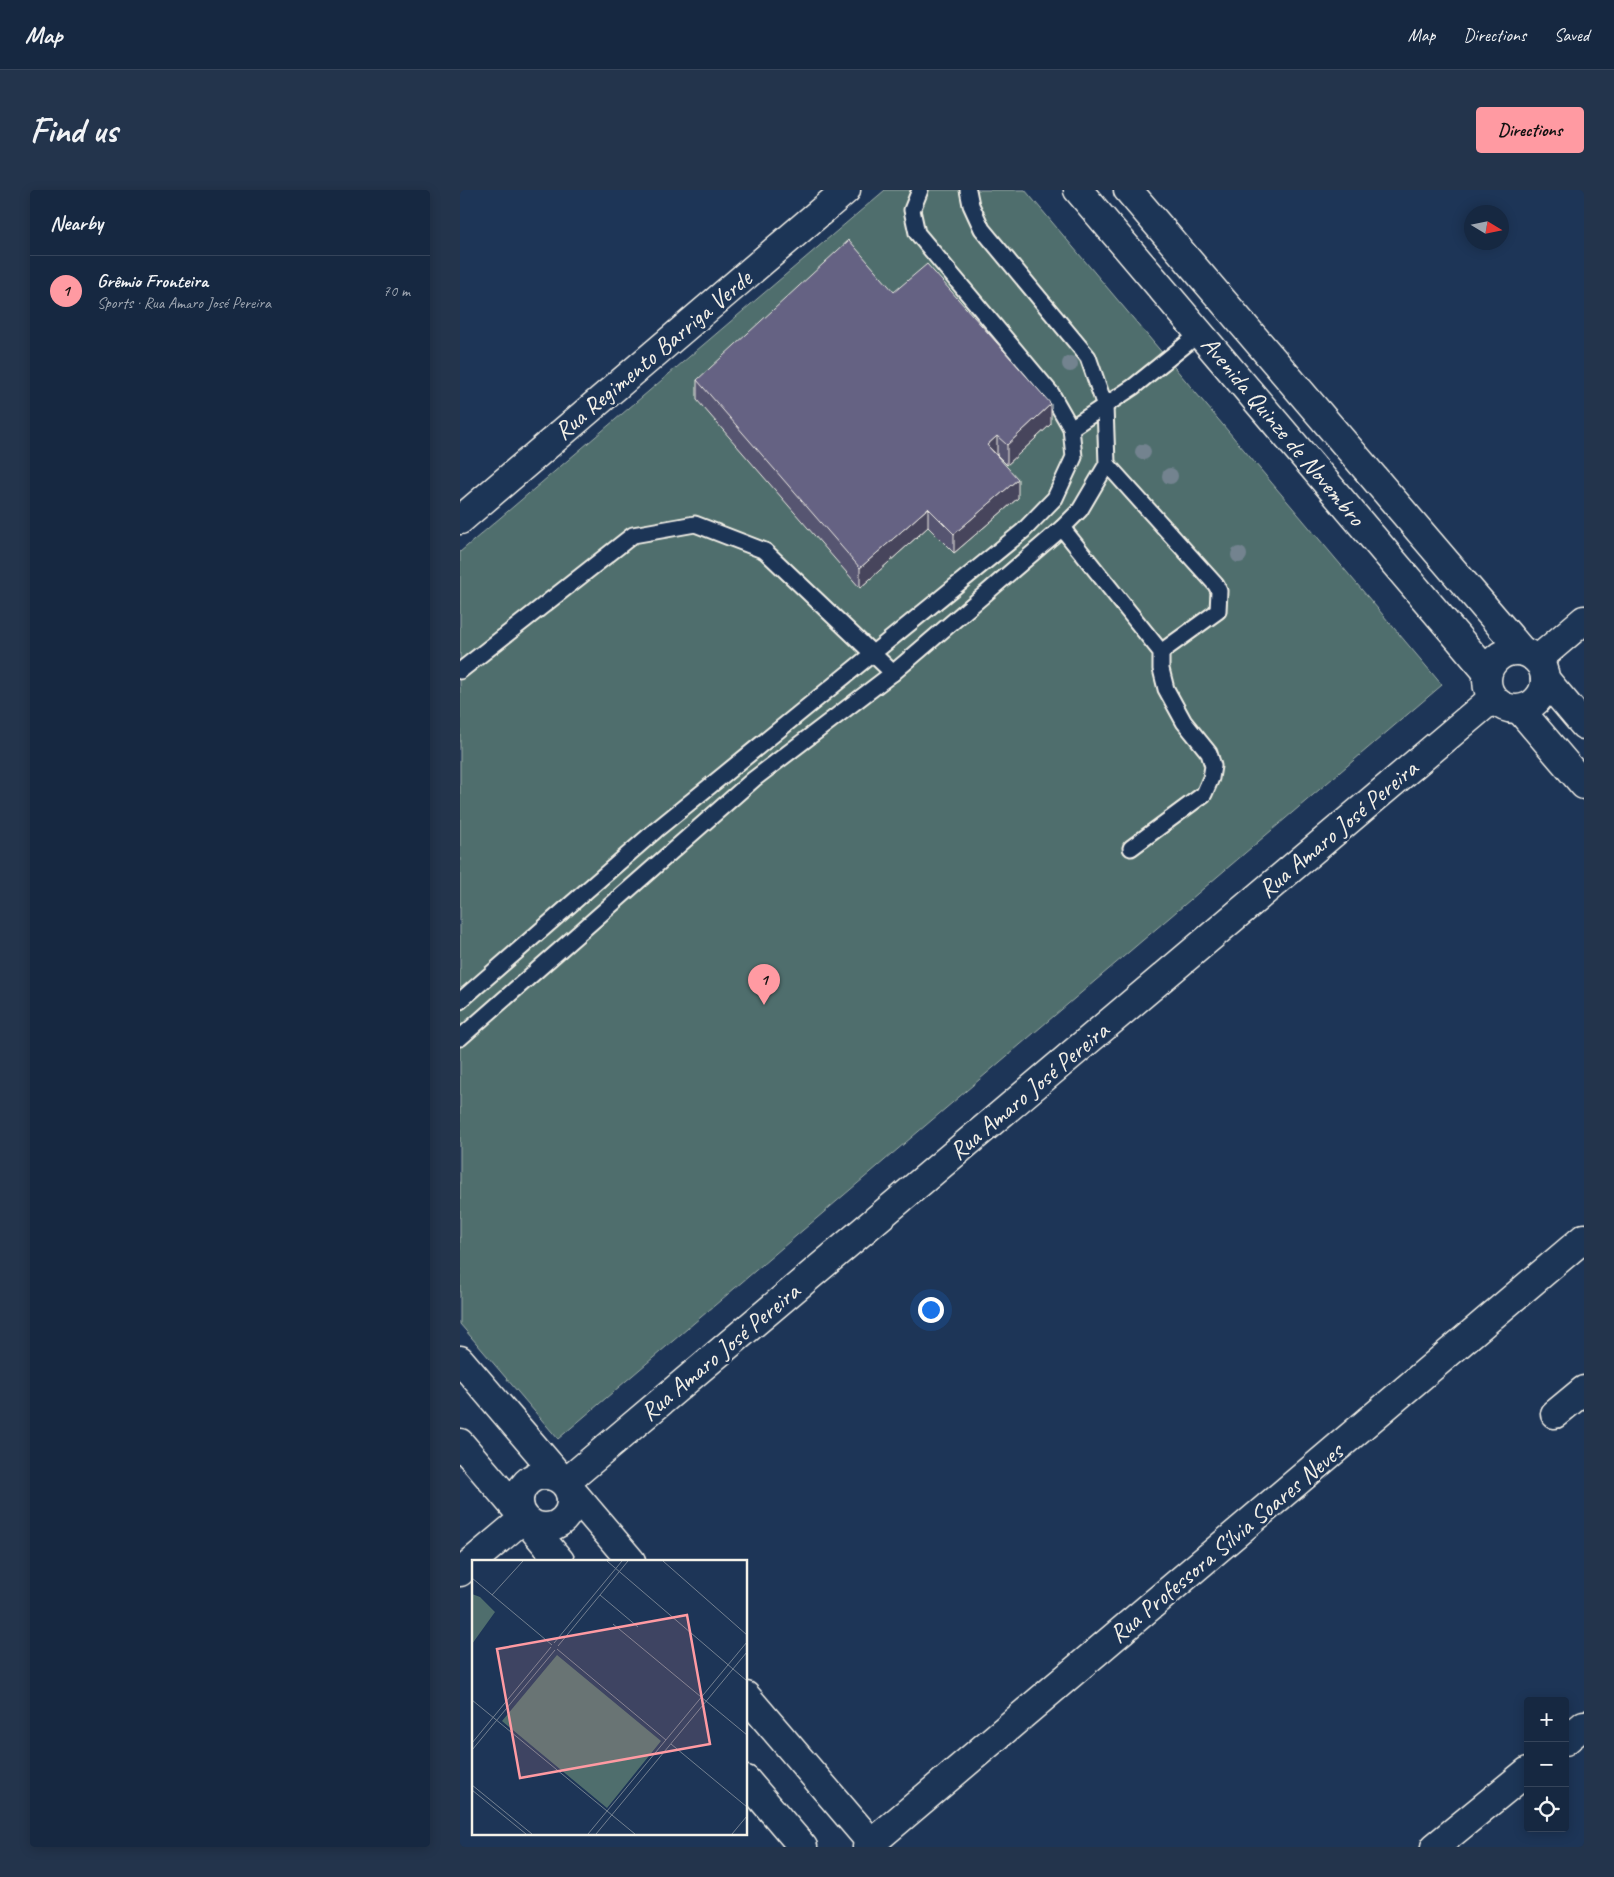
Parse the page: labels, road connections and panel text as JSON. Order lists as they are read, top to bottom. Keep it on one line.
{"streets":{"street":["Rua Regimento Barriga Verde","Avenida Quinze de Novembro","Rua Amaro José Pereira","Rua Professora Sílvia Soares Neves"]},"crossings":[["Avenida Quinze de Novembro","Rua Amaro José Pereira"]],"north":"right","page":{"header":"Map","nav":["Map","Directions","Saved"],"buttons":"Directions","title":"Find us","heading":"Nearby","list":[{"mark":"1","name":"Grêmio Fronteira","note":"Sports · Rua Amaro José Pereira","value":"70 m"}],"pins":"1","map_buttons":["+","−"]}}
